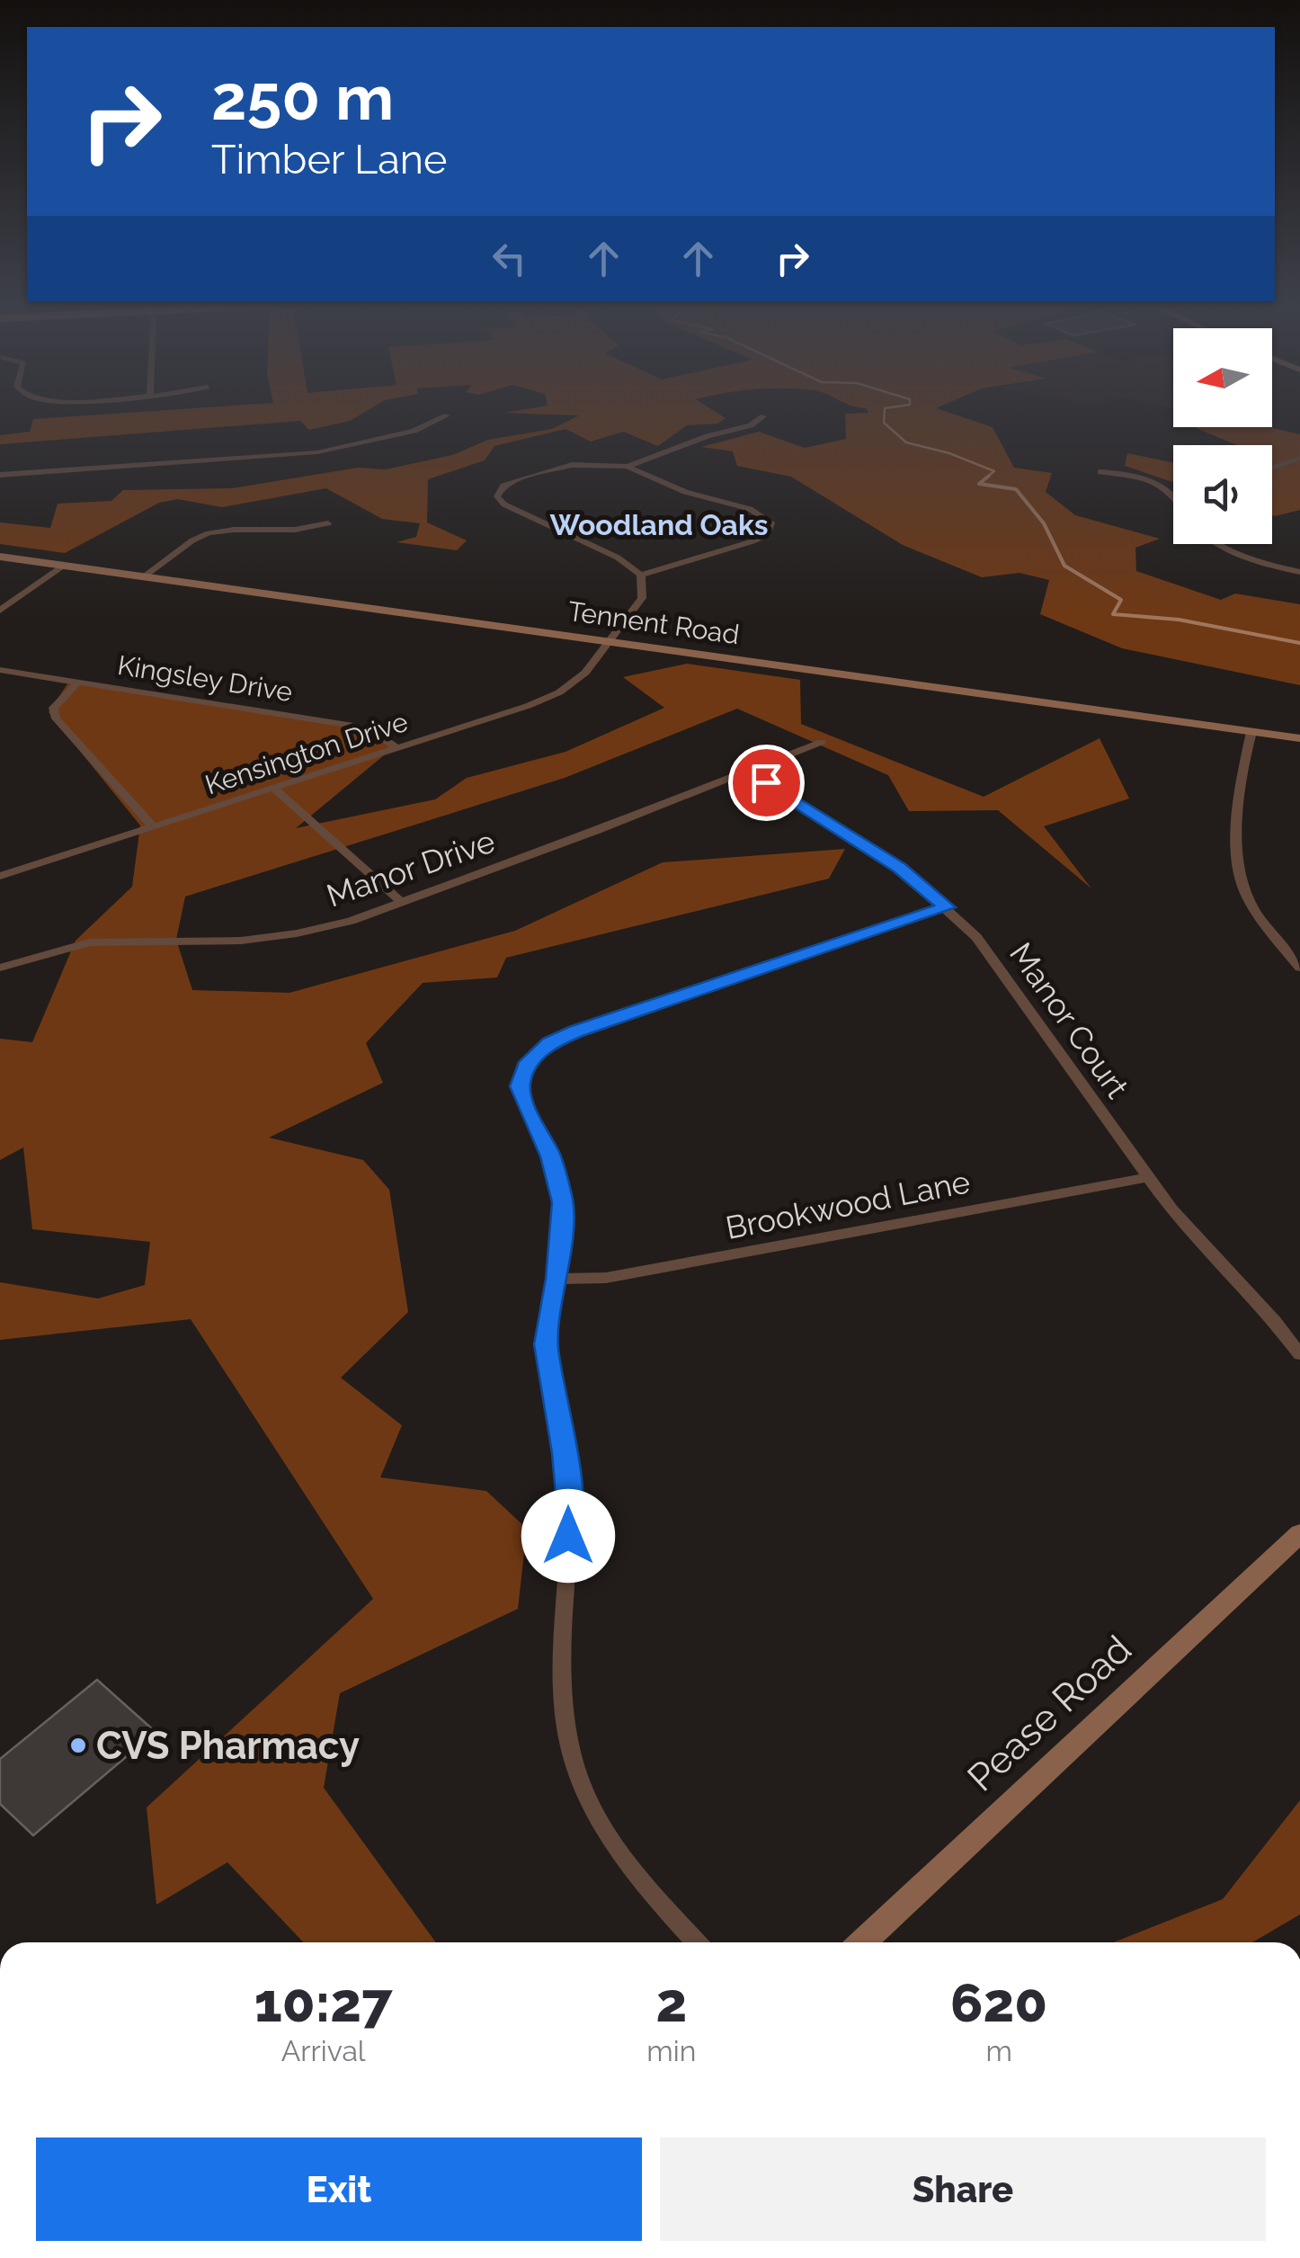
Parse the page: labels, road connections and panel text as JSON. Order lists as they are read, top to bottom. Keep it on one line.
{"streets":{"street":["Tennent Road","Kingsley Drive","Kensington Drive","Manor Drive","Manor Court","Brookwood Lane","Pease Road"]},"crossings":[["Tennent Road","Kensington Drive"],["Kingsley Drive","Kensington Drive"],["Manor Drive","Manor Court"],["Manor Court","Brookwood Lane"]],"districts":["Woodland Oaks"],"places":["CVS Pharmacy"],"north":"left","page":{"turn":["250 m","Timber Lane"],"eta":["10:27","Arrival","2","min","620","m"],"buttons":["Exit","Share"]}}
